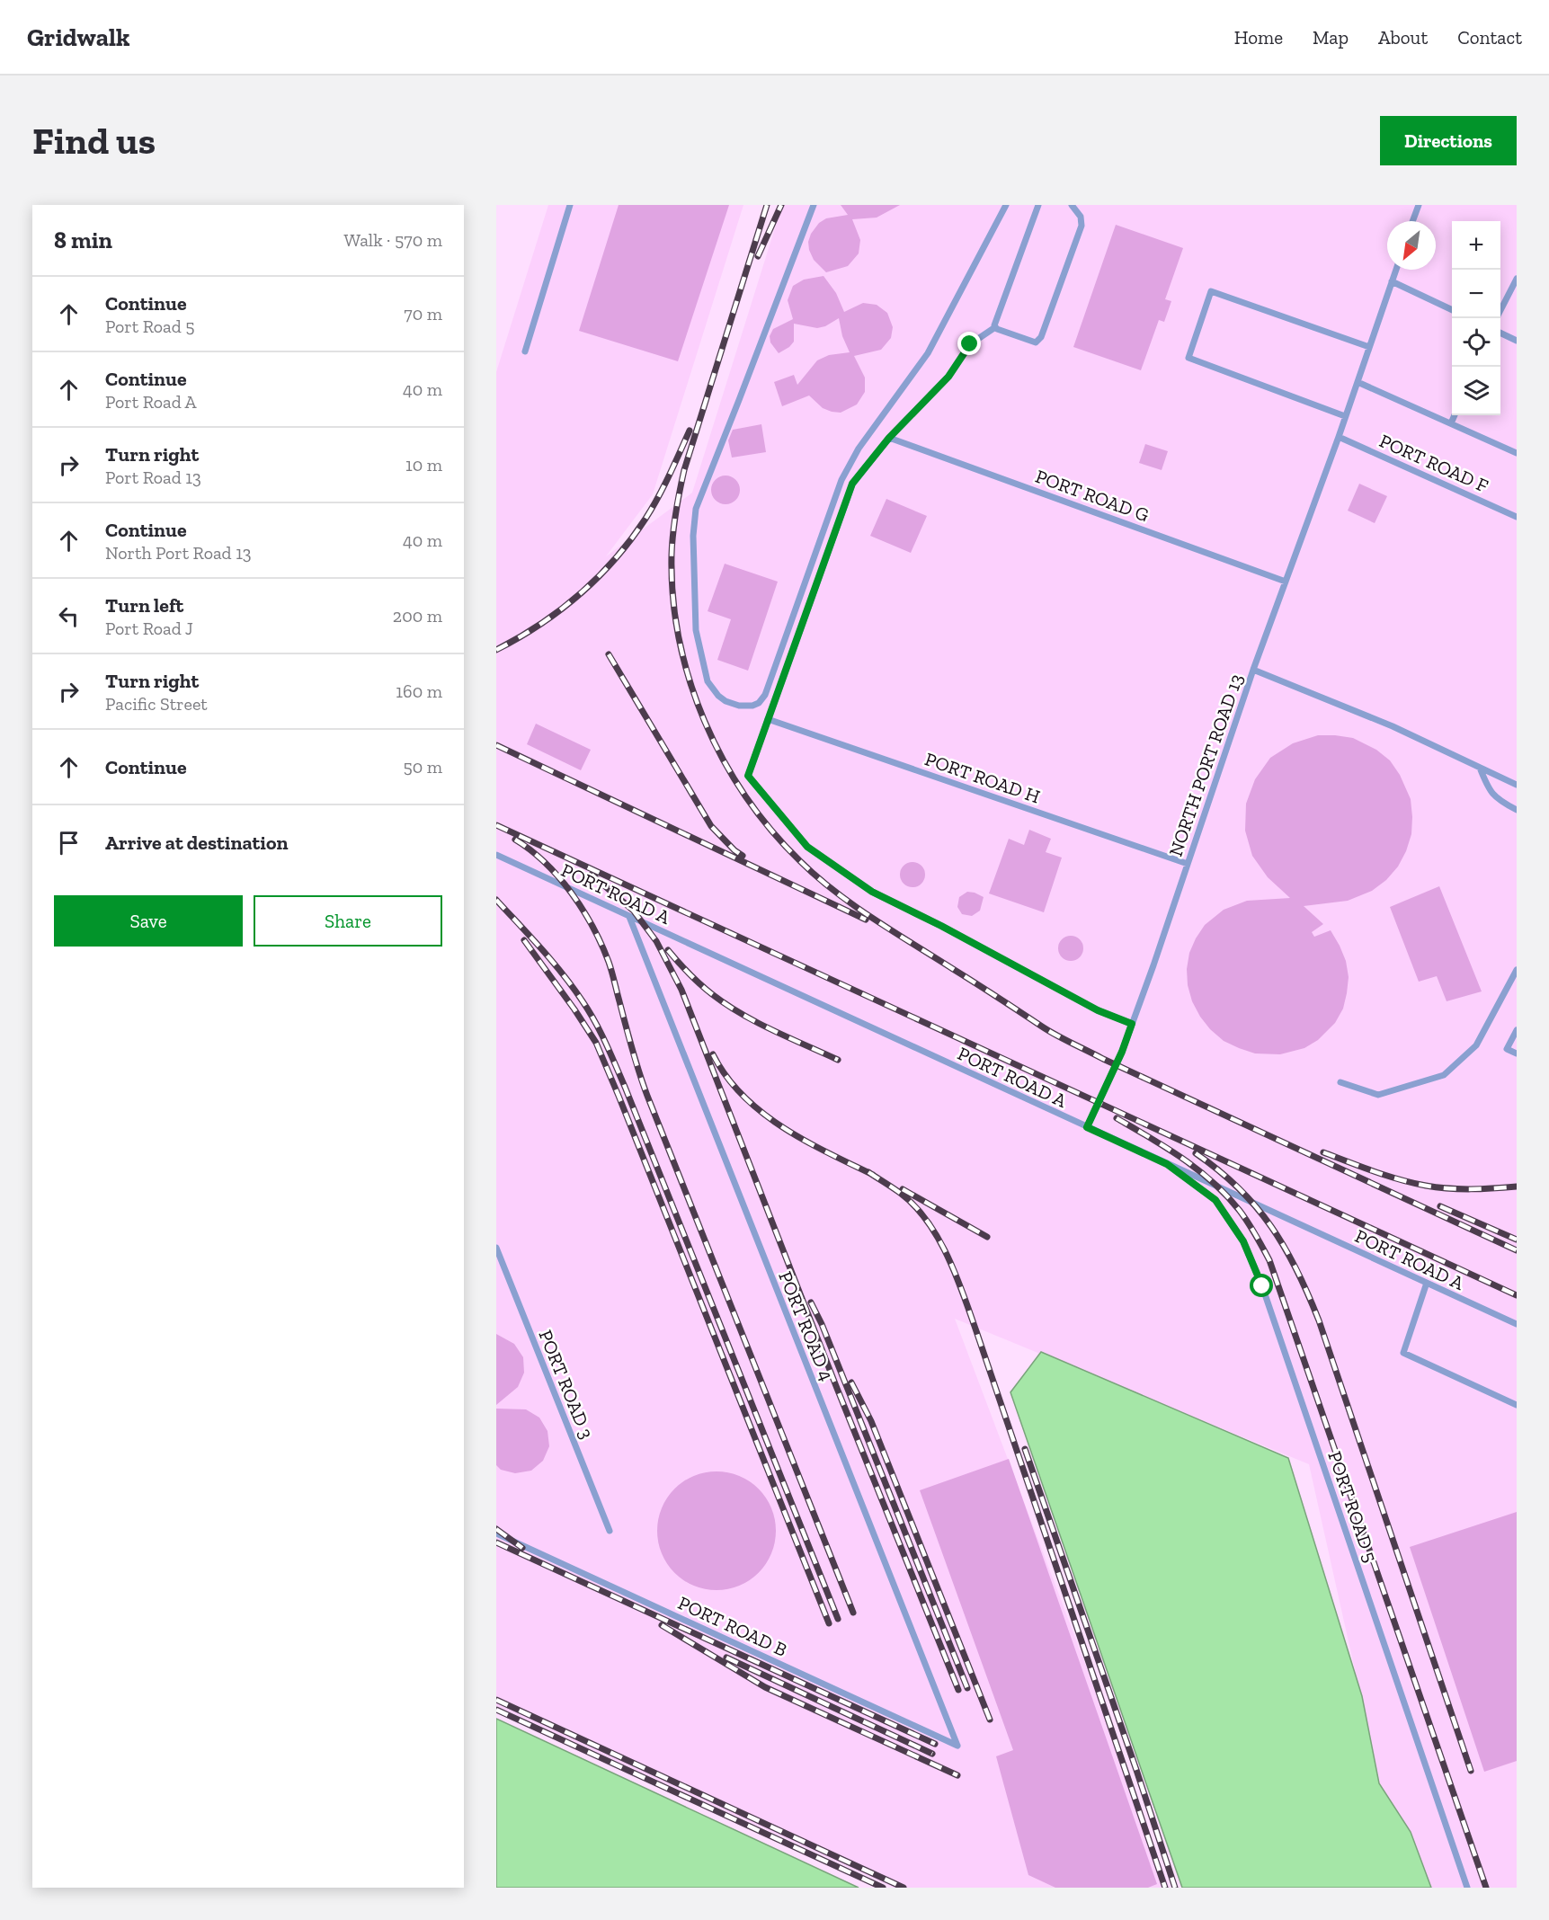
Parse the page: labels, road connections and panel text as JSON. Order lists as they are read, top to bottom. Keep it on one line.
{"streets":{"lane":["PORT ROAD F","PORT ROAD G","NORTH PORT ROAD 13","PORT ROAD H","PORT ROAD A","PORT ROAD 4","PORT ROAD 3","PORT ROAD 5","PORT ROAD B"]},"crossings":[["PORT ROAD F","NORTH PORT ROAD 13"],["PORT ROAD G","NORTH PORT ROAD 13"],["NORTH PORT ROAD 13","PORT ROAD H"],["NORTH PORT ROAD 13","PORT ROAD A"],["PORT ROAD A","PORT ROAD 4"],["PORT ROAD A","PORT ROAD 5"],["PORT ROAD 4","PORT ROAD B"]],"north":"bottom left","page":{"header":"Gridwalk","nav":["Home","Map","About","Contact"],"buttons":["Directions",["Save","Share"]],"title":"Find us","heading":["8 min","Walk · 570 m"],"map_buttons":["+","−"],"list":[["Continue","Port Road 5","70 m"],["Continue","Port Road A","40 m"],["Turn right","Port Road 13","10 m"],["Continue","North Port Road 13","40 m"],["Turn left","Port Road J","200 m"],["Turn right","Pacific Street","160 m"],["Continue","50 m"],"Arrive at destination"]}}
